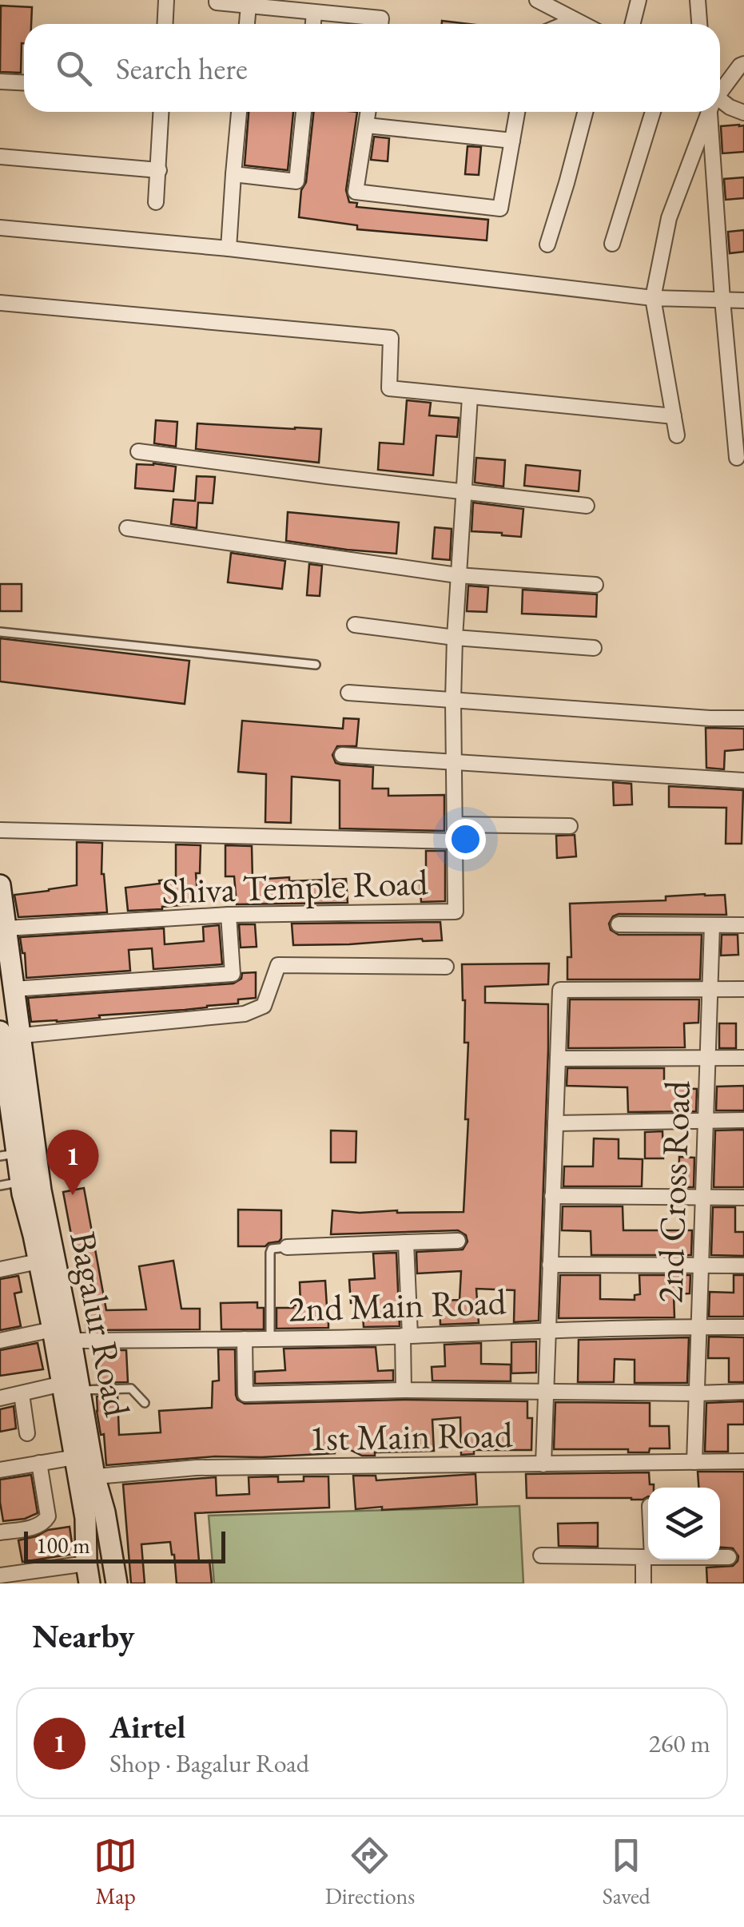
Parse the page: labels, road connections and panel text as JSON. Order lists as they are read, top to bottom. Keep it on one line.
{"streets":{"main road":["Bagalur Road"],"street":["Shiva Temple Road","2nd Cross Road","2nd Main Road","1st Main Road"]},"crossings":[["Shiva Temple Road","Bagalur Road"],["2nd Cross Road","2nd Main Road"],["2nd Cross Road","1st Main Road"],["2nd Main Road","Bagalur Road"],["Bagalur Road","1st Main Road"]],"scale_bar":"100 m","page":{"search":"Search here","pins":"1","scale":"100 m","heading":"Nearby","list":[{"mark":"1","name":"Airtel","note":"Shop · Bagalur Road","value":"260 m"}],"nav":["Map","Directions","Saved"]}}
